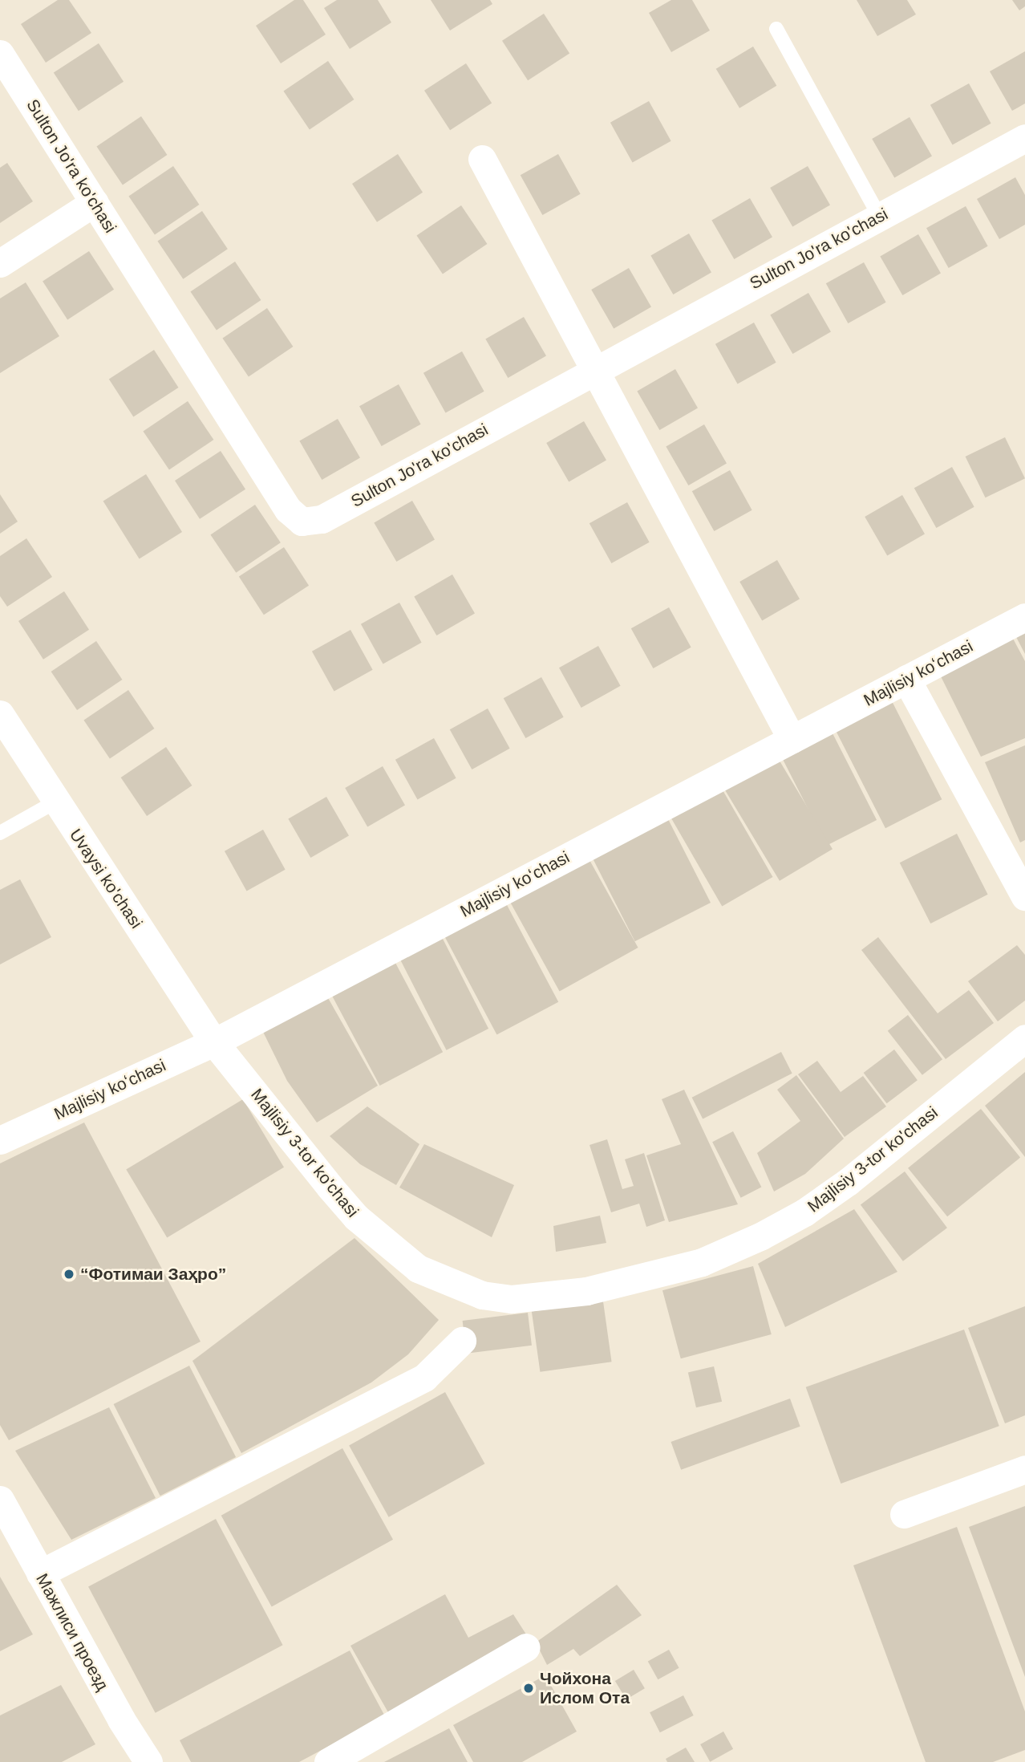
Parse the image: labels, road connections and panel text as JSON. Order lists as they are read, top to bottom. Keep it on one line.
{"streets":{"street":["Sulton Jo'ra ko'chasi","Majlisiy koʻchasi","Uvaysi ko'chasi","Majlisiy 3-tor ko'chasi","Мажлиси проезд"]},"crossings":[["Majlisiy koʻchasi","Uvaysi ko'chasi"],["Majlisiy koʻchasi","Majlisiy 3-tor ko'chasi"],["Uvaysi ko'chasi","Majlisiy 3-tor ko'chasi"]],"places":["“Фотимаи Заҳро”","Чойхона Ислом Ота"]}
